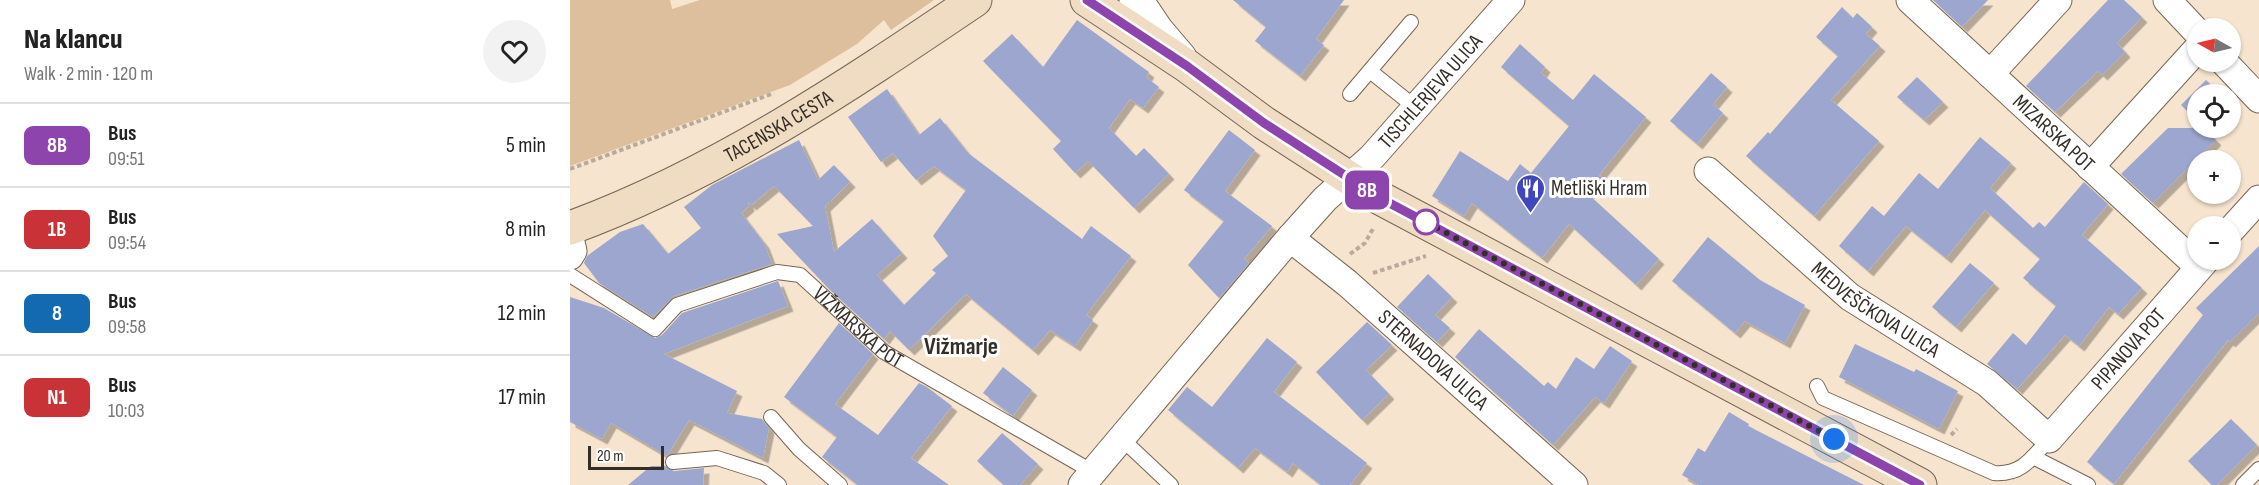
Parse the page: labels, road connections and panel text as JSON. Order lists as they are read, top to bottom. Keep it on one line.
{"streets":{"main road":["TACENSKA CESTA"],"street":["TISCHLERJEVA ULICA","MIZARSKA POT","MEDVEŠČKOVA ULICA","VIŽMARSKA POT","PIPANOVA POT","STERNADOVA ULICA"]},"crossings":[["TISCHLERJEVA ULICA","VIŽMARSKA POT"],["MEDVEŠČKOVA ULICA","PIPANOVA POT"],["VIŽMARSKA POT","STERNADOVA ULICA"]],"districts":["Vižmarje"],"places":{"restaurant":["Metliški Hram"]},"lines":["bus line 8B"],"scale_bar":"20 m","north":"left","page":{"heading":["Na klancu","Walk · 2 min · 120 m"],"on_map":"8B","map_buttons":["+","−"],"list":[{"mark":"8B","name":"Bus","note":"09:51","value":"5 min"},{"mark":"1B","name":"Bus","note":"09:54","value":"8 min"},{"mark":"8","name":"Bus","note":"09:58","value":"12 min"},{"mark":"N1","name":"Bus","note":"10:03","value":"17 min"}],"scale":"20 m"}}
